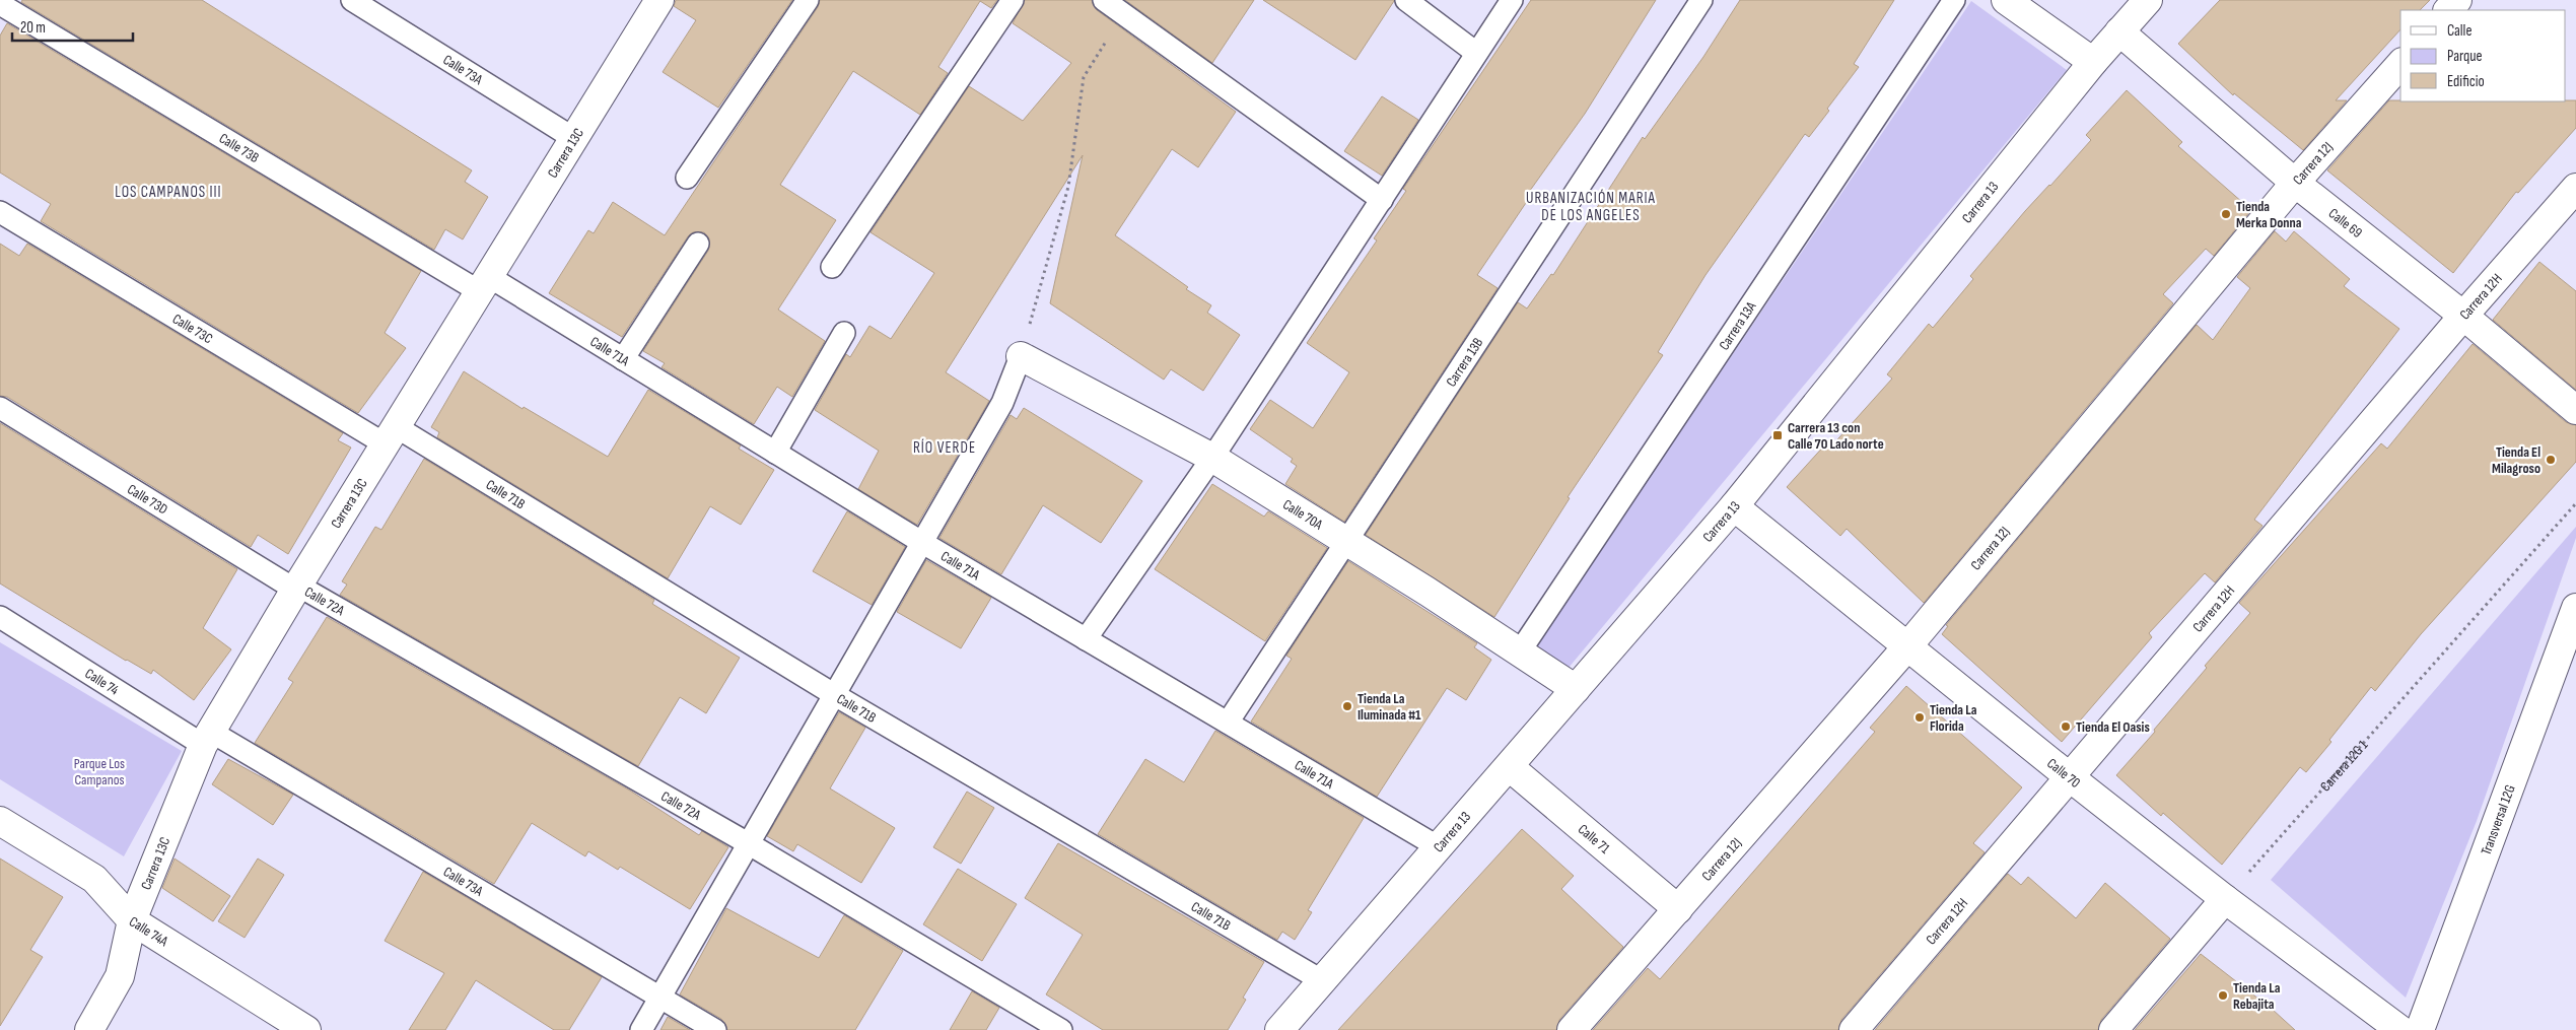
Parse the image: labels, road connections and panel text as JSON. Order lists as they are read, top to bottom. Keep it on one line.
{"streets":{"street":["Carrera 13C","Carrera 12J","Carrera 13","Calle 69","Carrera 12H","Calle 70A","Calle 70","Transversal 12G","Calle 71","Calle 74A"],"lane":["Calle 73A","Calle 73B","Carrera 13A","Calle 73C","Calle 71A","Carrera 13B","Calle 71B","Calle 73D","Calle 72A","Calle 74"],"path":["Carrera 12G 1"]},"crossings":[["Calle 73A","Carrera 13C"],["Calle 73A","Calle 74"],["Calle 73B","Carrera 13C"],["Calle 73B","Calle 71A"],["Carrera 13C","Calle 73C"],["Carrera 13C","Calle 71A"],["Carrera 13C","Calle 71B"],["Carrera 13C","Calle 73D"],["Carrera 13C","Calle 72A"],["Carrera 13C","Calle 74"],["Carrera 13C","Calle 74A"],["Carrera 12J","Calle 69"],["Carrera 12J","Calle 70"],["Carrera 12J","Calle 71"],["Carrera 13","Calle 69"],["Carrera 13","Calle 71A"],["Carrera 13","Calle 71B"],["Carrera 13","Calle 70A"],["Carrera 13","Calle 70"],["Carrera 13","Calle 71"],["Calle 69","Carrera 12H"],["Carrera 12H","Calle 70"],["Carrera 13A","Calle 70A"],["Calle 73C","Calle 71B"],["Calle 71A","Carrera 13B"],["Carrera 13B","Calle 70A"],["Calle 73D","Calle 72A"],["Carrera 12G 1","Calle 70"]],"districts":["LOS CAMPANOS III","URBANIZACIÓN MARIA DE LOS ANGELES","RÍO VERDE"],"parks":["Parque Los Campanos"],"places":{"other":["Tienda Merka Donna","Tienda El Milagroso","Tienda La Iluminada #1","Tienda La Florida","Tienda El Oasis","Tienda La Rebajita"],"transit":["Carrera 13 con Calle 70 Lado norte"]},"legend":["Calle","Parque","Edificio"],"scale_bar":"20 m"}
